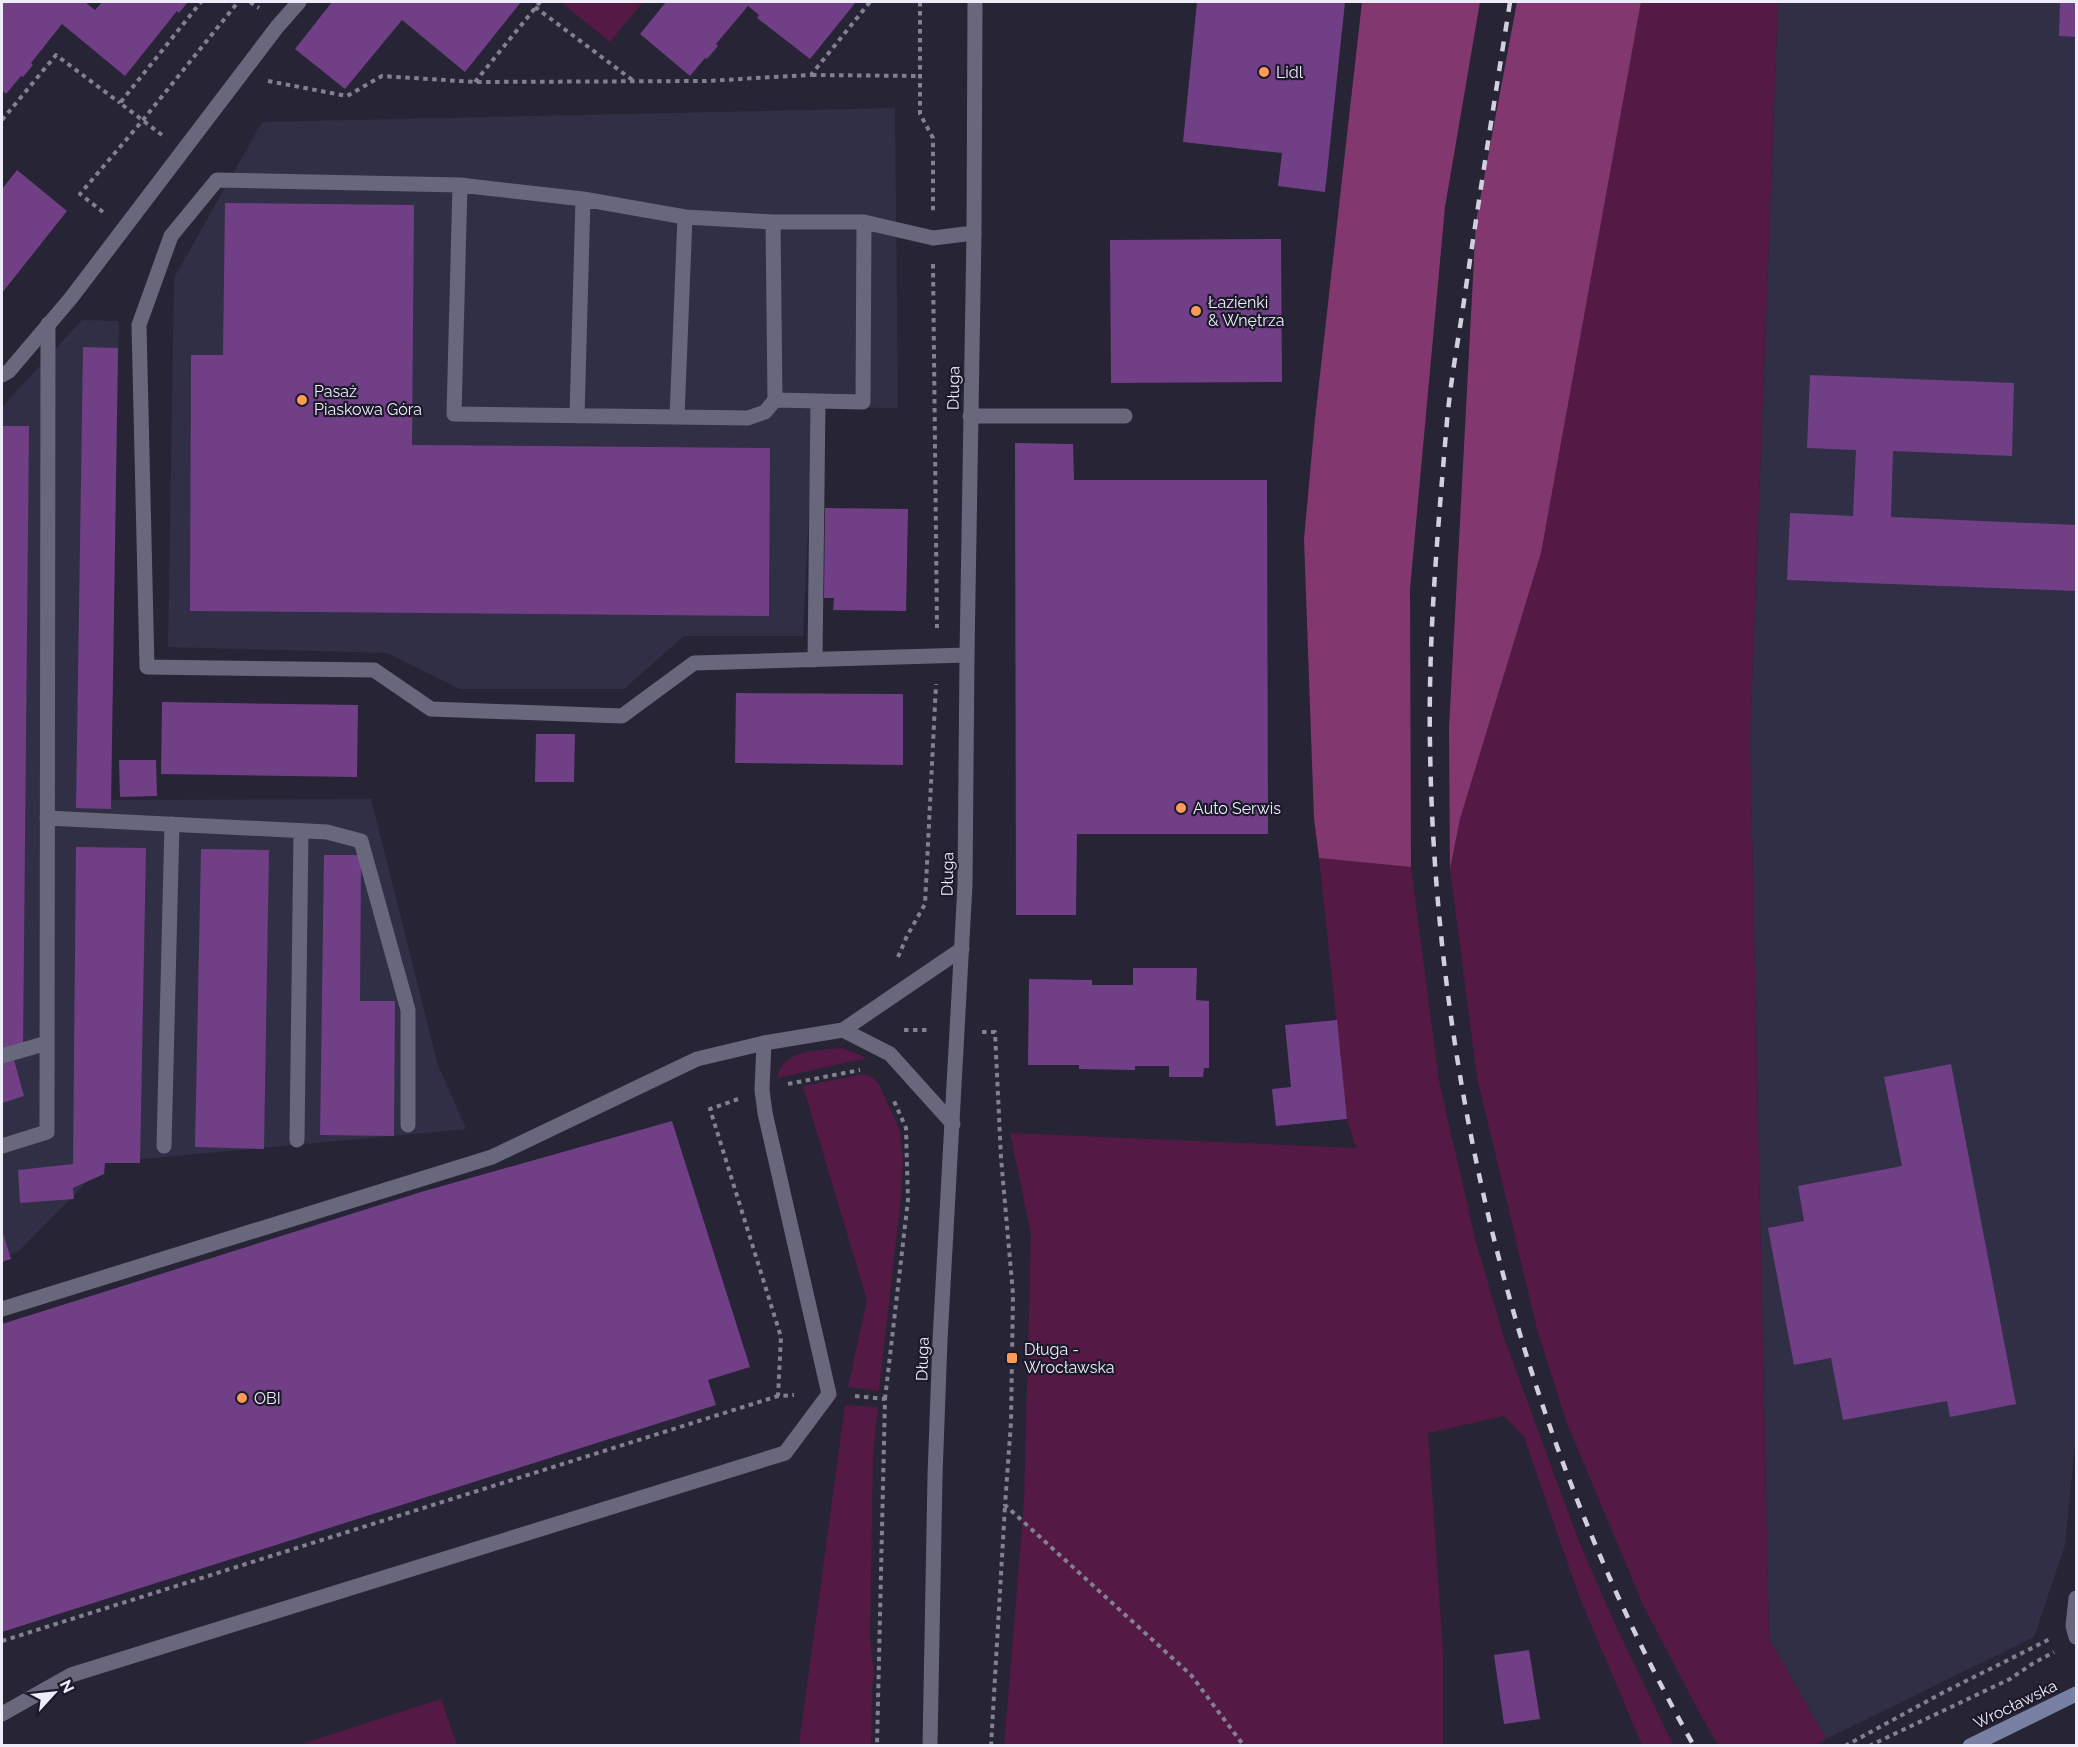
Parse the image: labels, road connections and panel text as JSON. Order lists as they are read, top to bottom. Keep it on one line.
{"streets":{"main road":["Wrocławska"],"street":["Długa"]},"places":{"other":["Lidl","Łazienki & Wnętrza","Pasaż Piaskowa Góra","Auto Serwis","OBI"],"transit":["Długa - Wrocławska"]},"north":"top right"}
